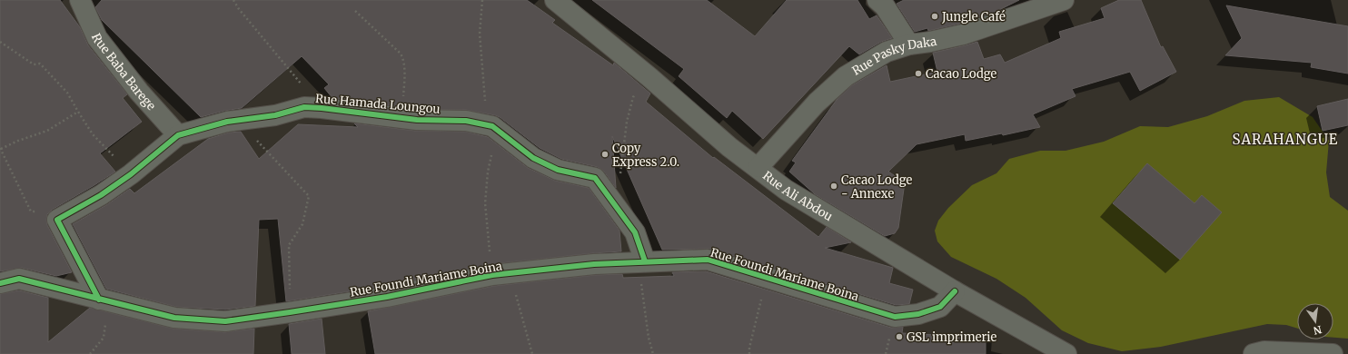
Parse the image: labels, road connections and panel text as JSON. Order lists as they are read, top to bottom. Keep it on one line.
{"streets":{"street":["Rue Pasky Daka","Rue Baba Barege","Rue Hamada Loungou","Rue Ali Abdou","Rue Foundi Mariame Boina"]},"crossings":[["Rue Pasky Daka","Rue Ali Abdou"],["Rue Baba Barege","Rue Hamada Loungou"],["Rue Hamada Loungou","Rue Foundi Mariame Boina"],["Rue Ali Abdou","Rue Foundi Mariame Boina"]],"districts":["SARAHANGUE"],"places":["Jungle Café","Cacao Lodge","Copy Express 2.0.","Cacao Lodge - Annexe","GSL imprimerie"],"north":"bottom"}
